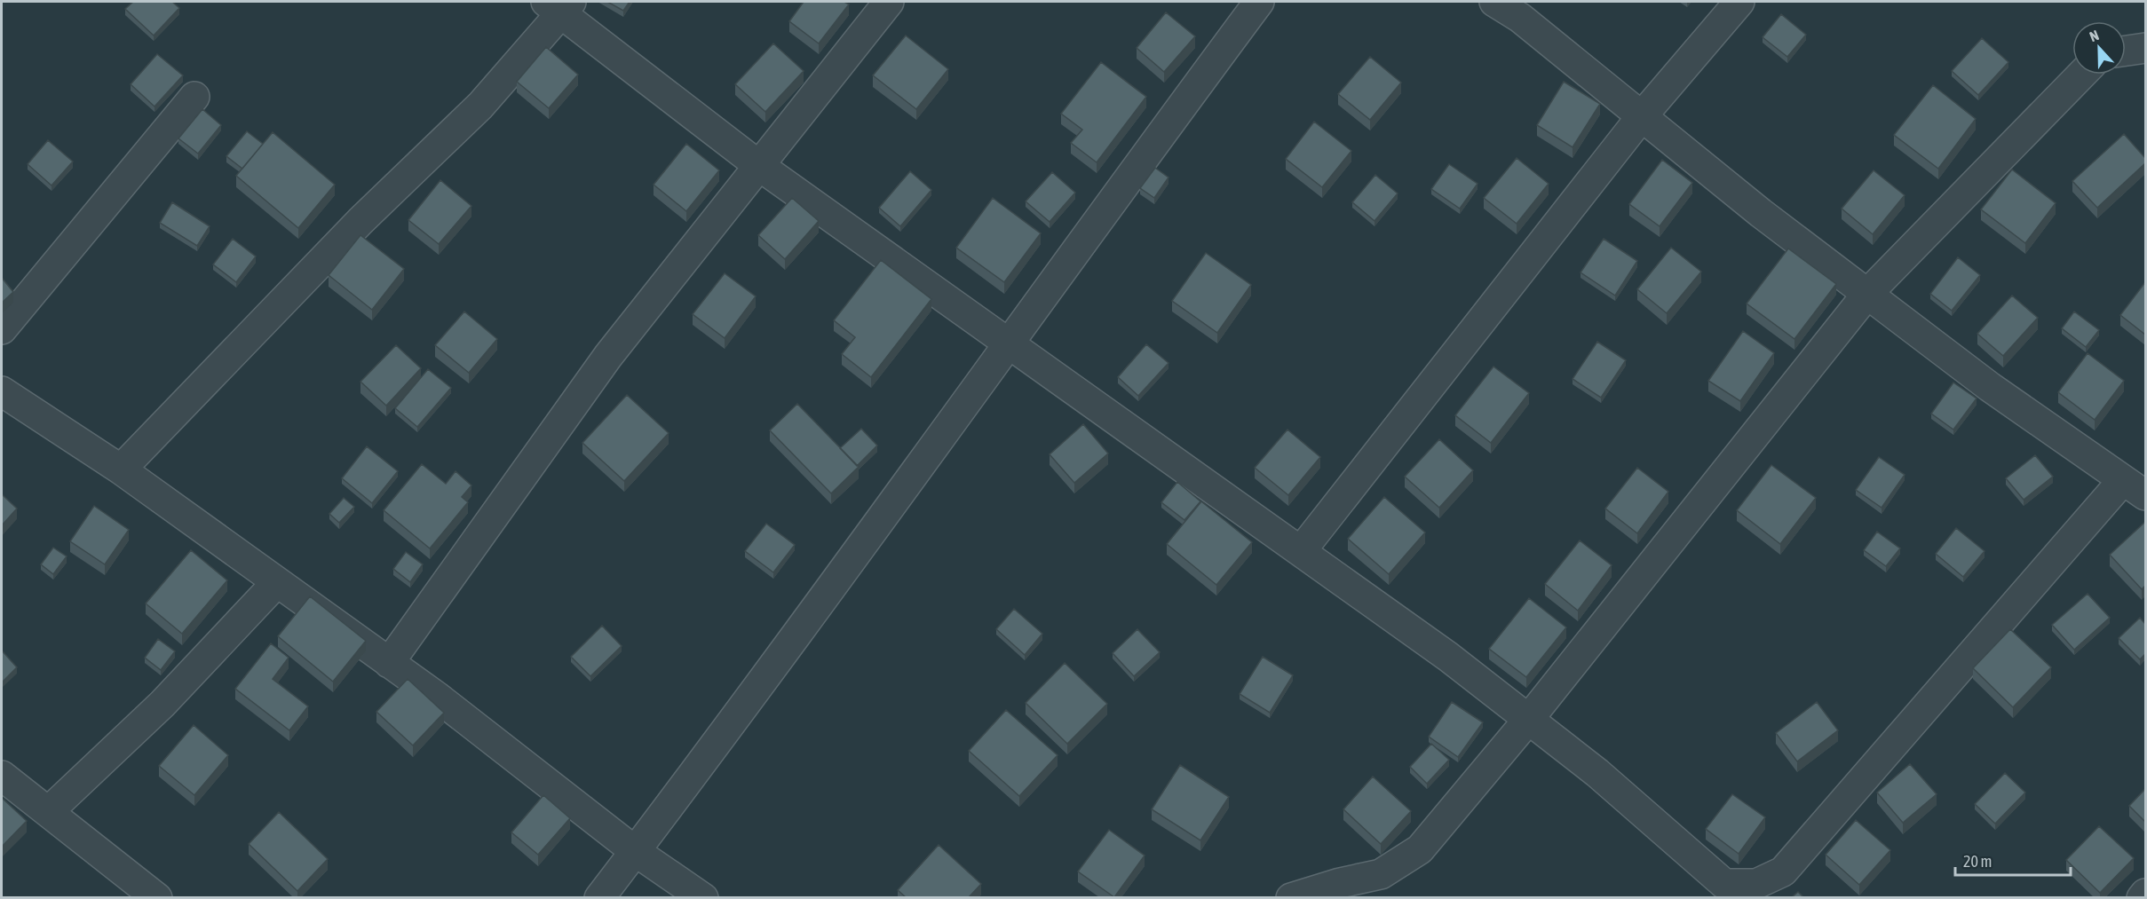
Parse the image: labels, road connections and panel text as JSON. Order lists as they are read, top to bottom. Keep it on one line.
{"scale_bar":"20 m","north":"top"}
